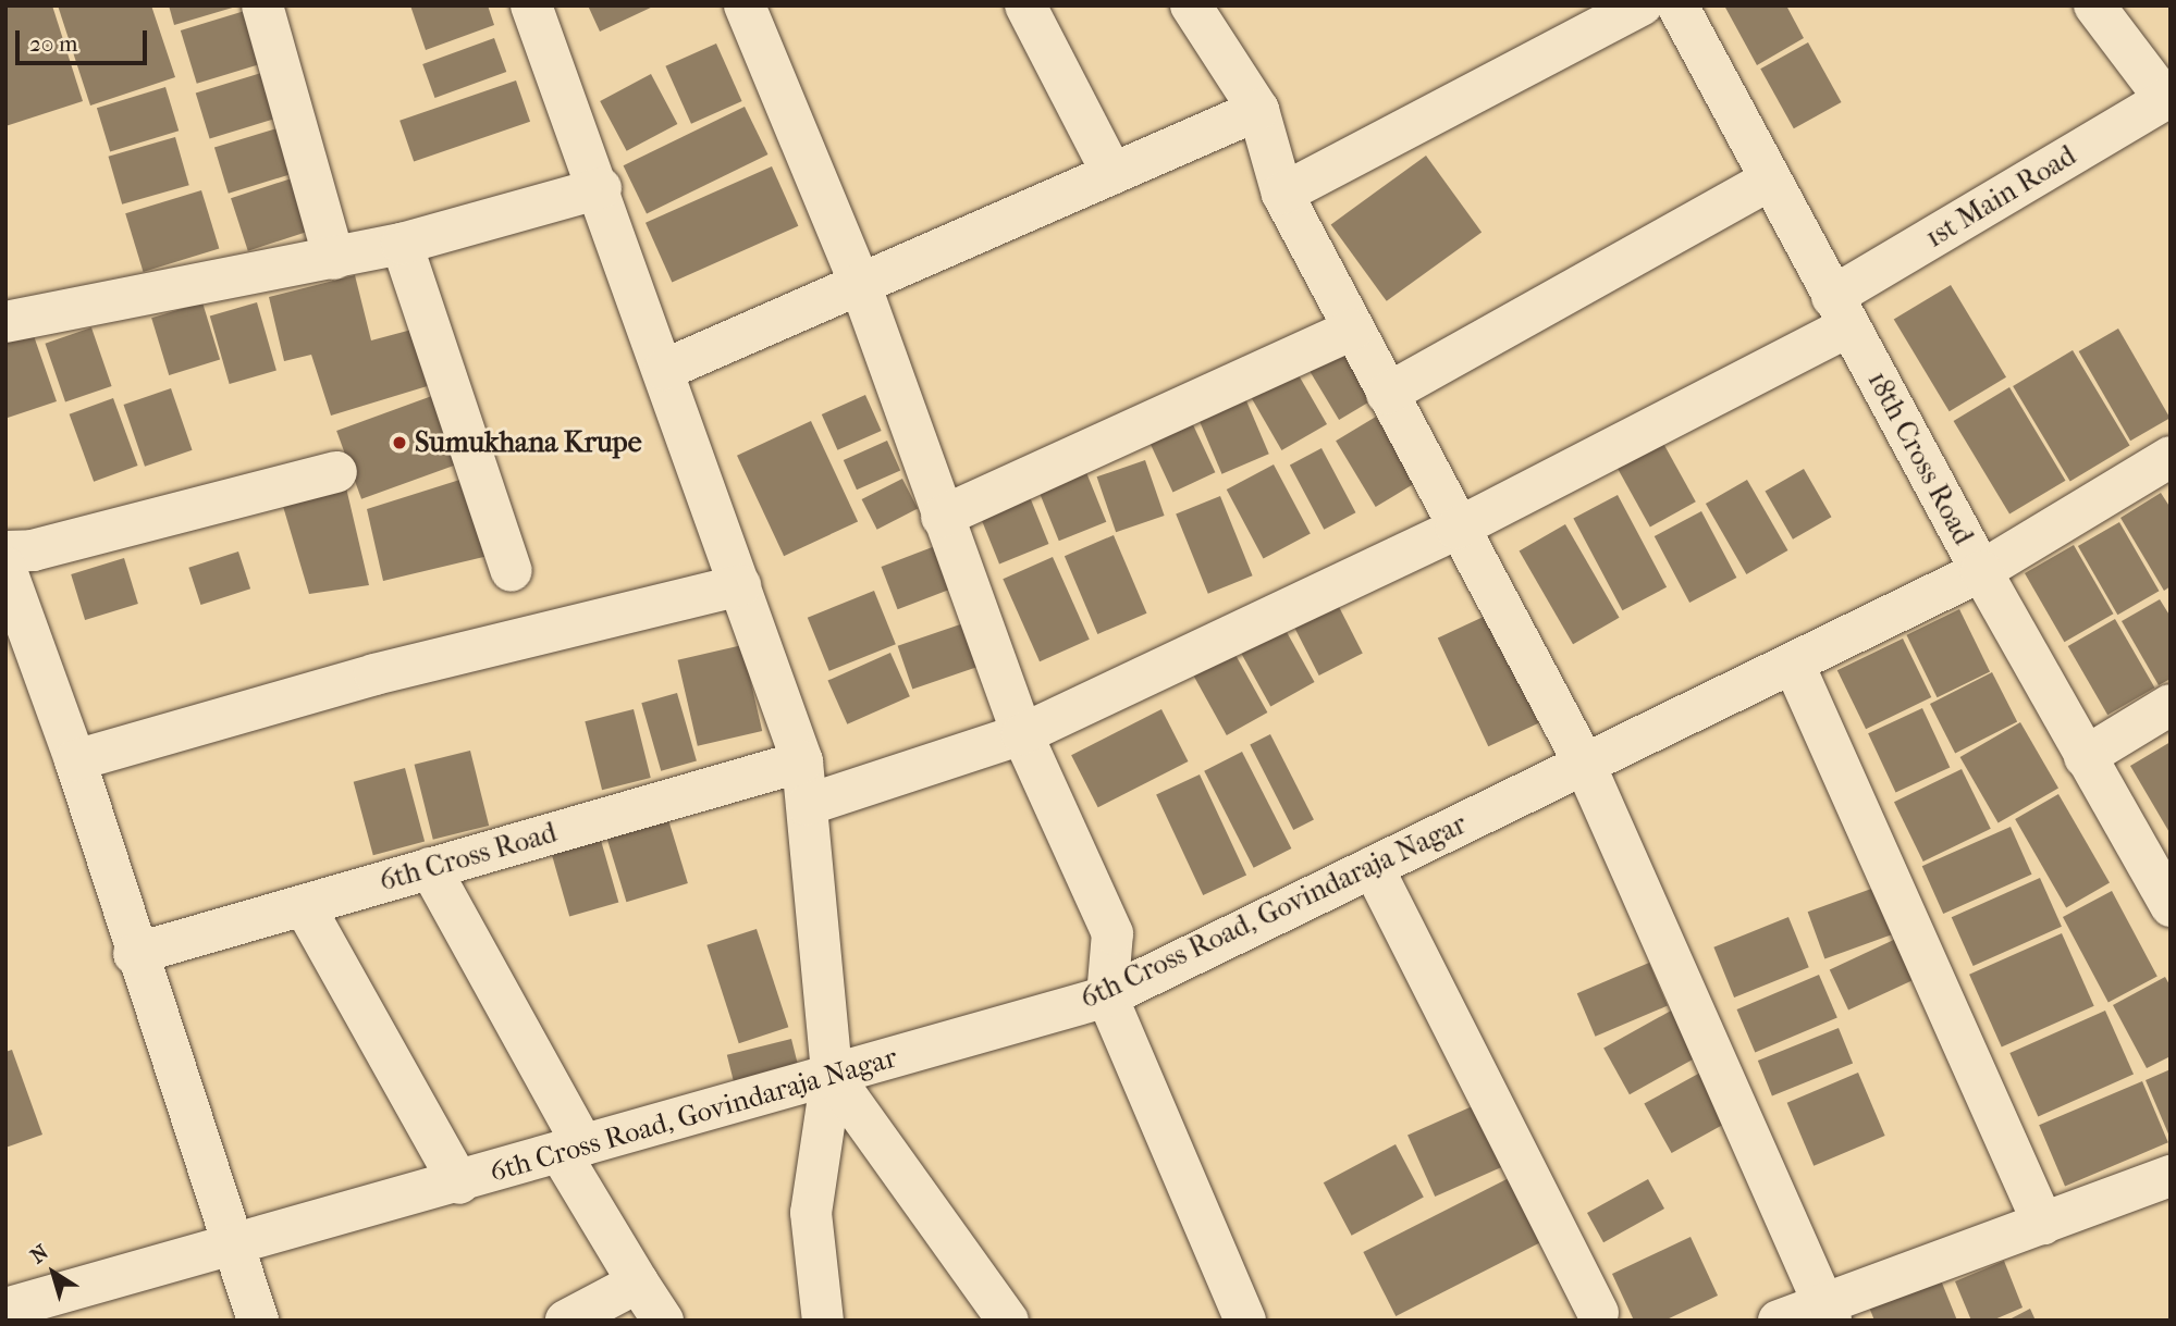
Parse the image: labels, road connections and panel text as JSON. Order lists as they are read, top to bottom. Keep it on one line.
{"streets":{"street":["1st Main Road","18th Cross Road","6th Cross Road","6th Cross Road, Govindaraja Nagar"]},"crossings":[["1st Main Road","18th Cross Road"],["18th Cross Road","6th Cross Road, Govindaraja Nagar"]],"places":["Sumukhana Krupe"],"scale_bar":"20 m","north":"top left"}
